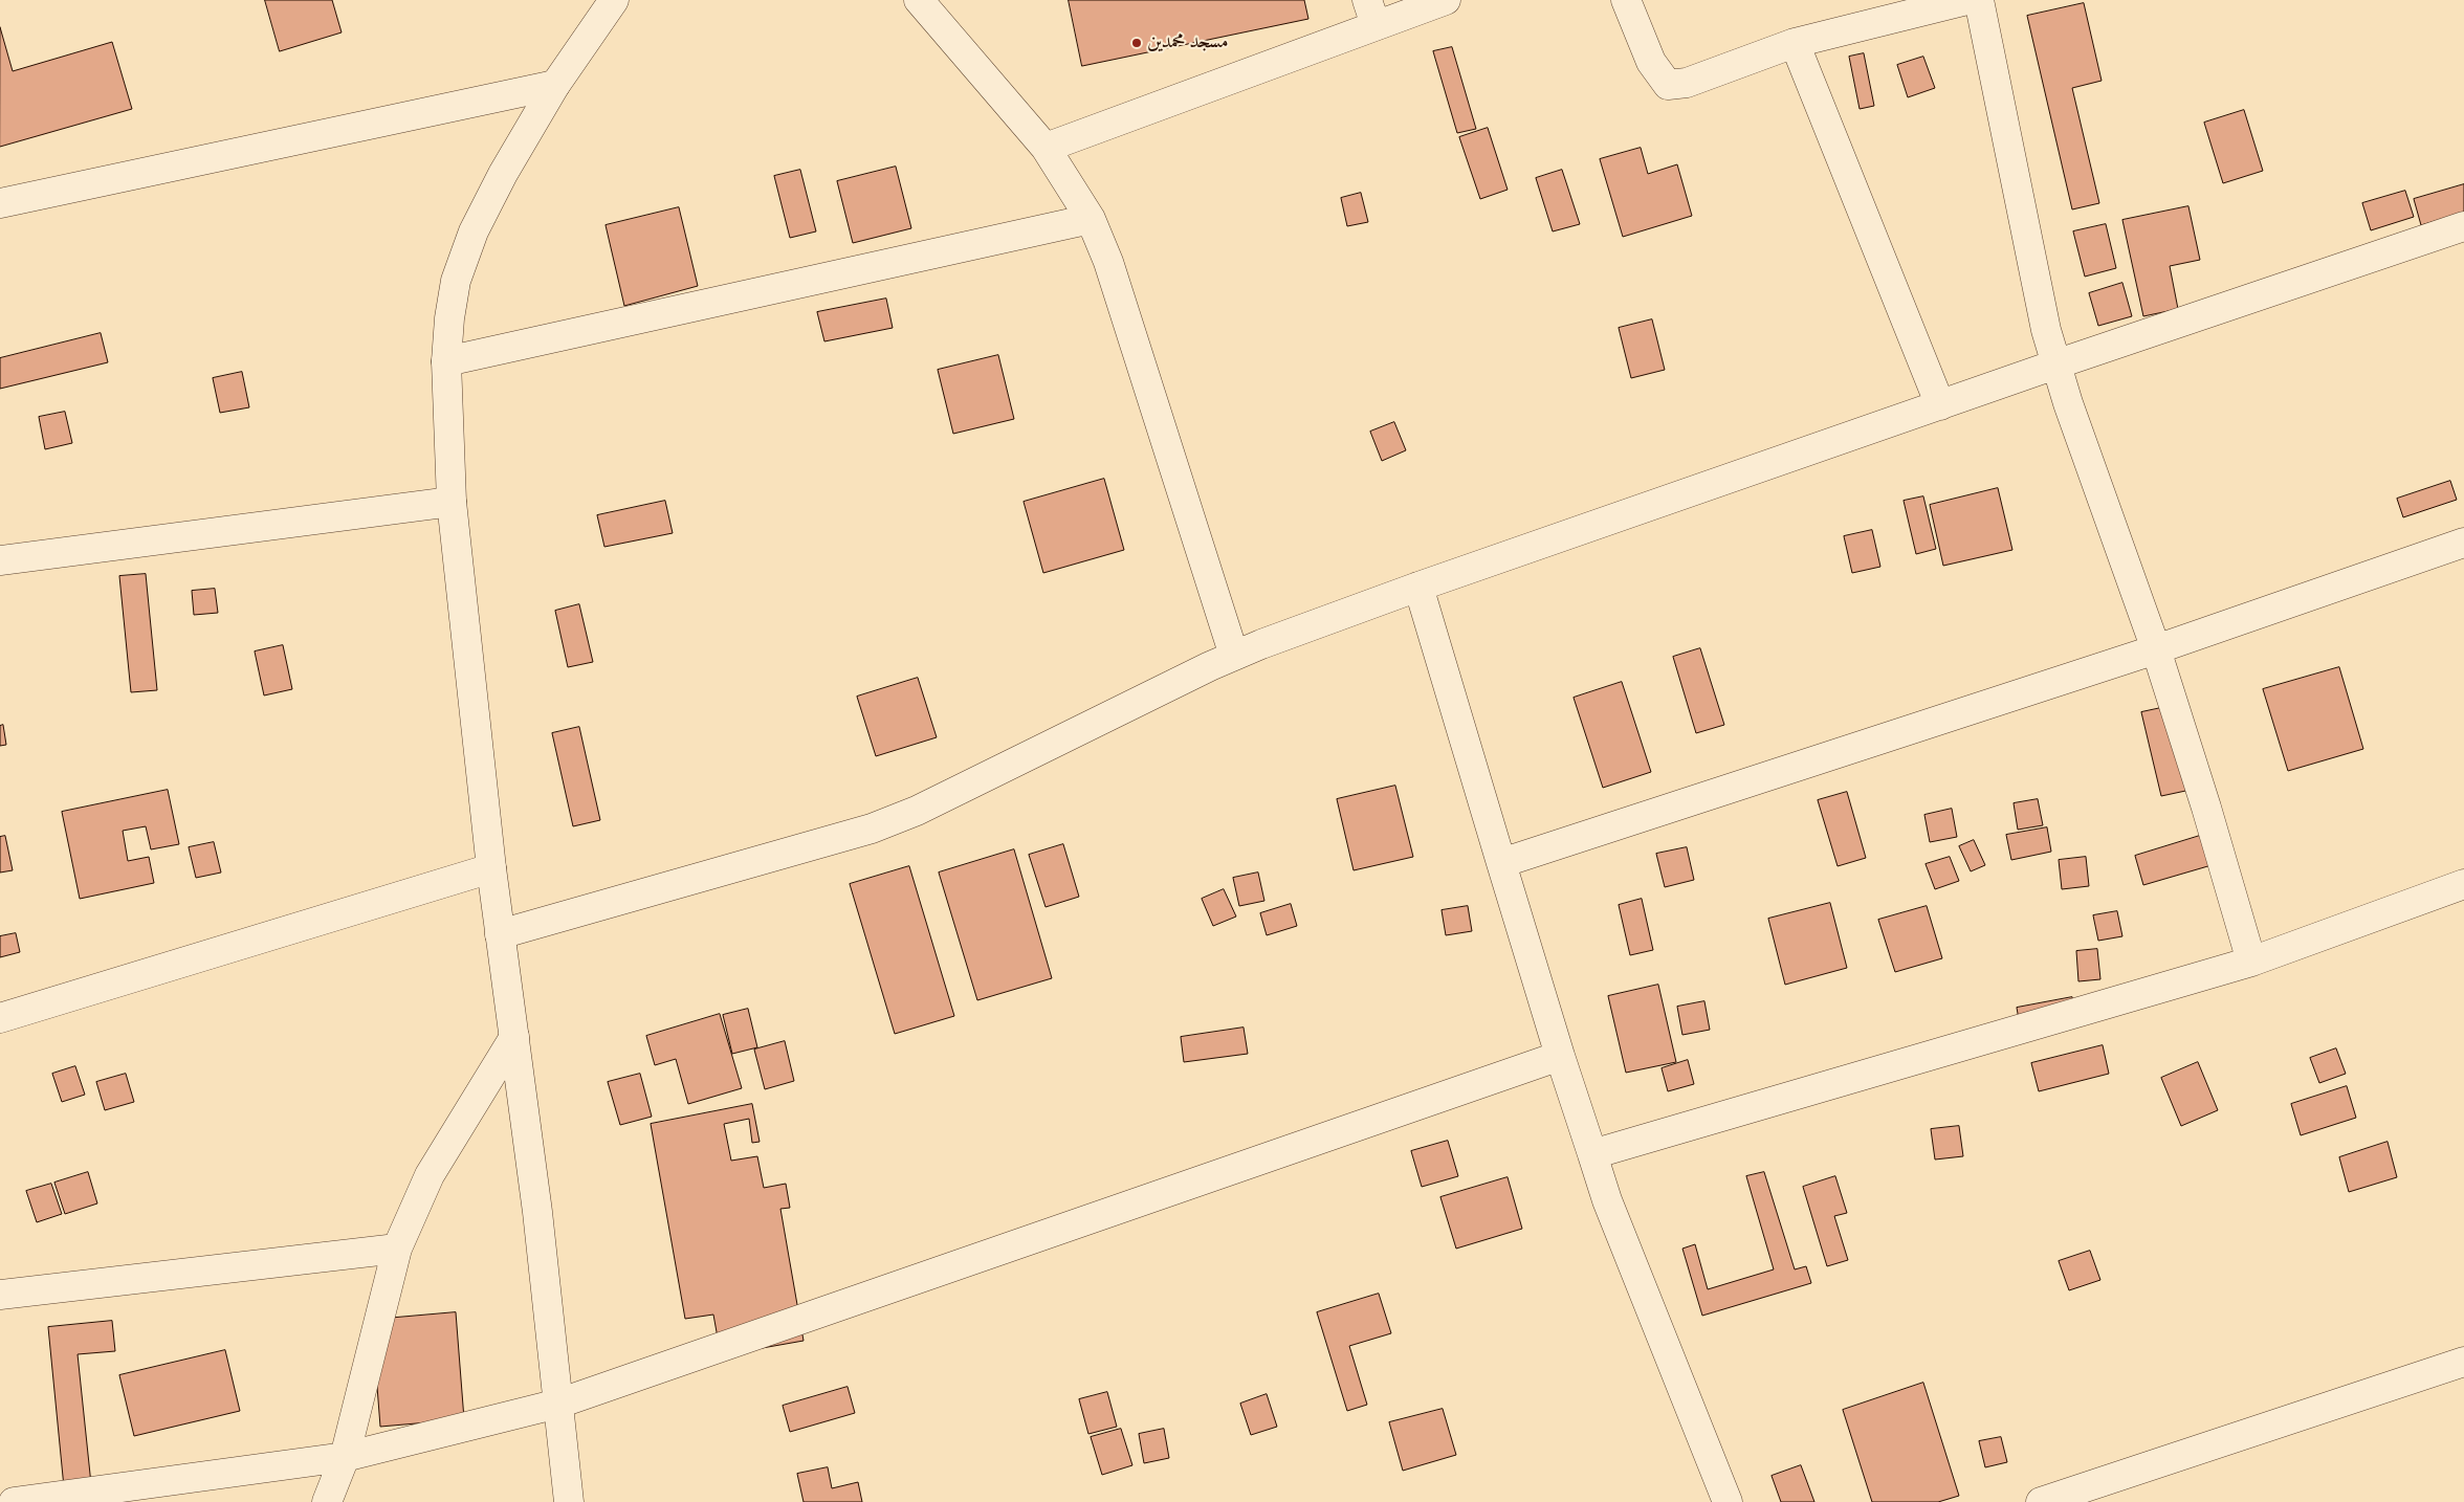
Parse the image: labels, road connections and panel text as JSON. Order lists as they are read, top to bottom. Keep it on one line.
{"places":["مسجد محمدين"]}
